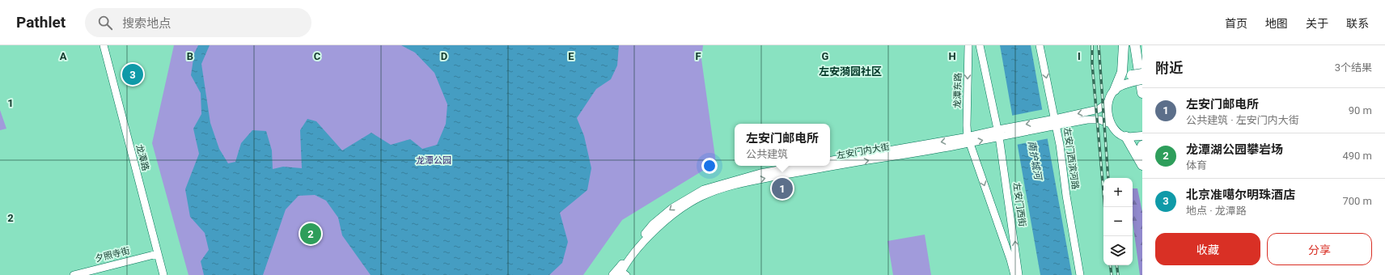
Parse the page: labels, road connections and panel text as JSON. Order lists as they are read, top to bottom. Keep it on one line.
{"streets":{"street":["龙潭东路","左安门内大街","龙潭路","左安门西滨河路","左安门西街","夕照寺街"]},"crossings":[["龙潭东路","左安门内大街"],["左安门内大街","左安门西滨河路"],["左安门内大街","左安门西街"],["龙潭路","夕照寺街"]],"districts":["左安漪园社区"],"water":["南护城河"],"parks":["龙潭公园"],"page":{"header":"Pathlet","search":"搜索地点","nav":["首页","地图","关于","联系"],"heading":["附近","3个结果"],"pins":["3","1","2"],"list":[{"mark":"1","name":"左安门邮电所","note":"公共建筑 · 左安门内大街","value":"90 m"},{"mark":"2","name":"龙潭湖公园攀岩场","note":"体育","value":"490 m"},{"mark":"3","name":"北京准噶尔明珠酒店","note":"地点 · 龙潭路","value":"700 m"}],"popup":["左安门邮电所","公共建筑"],"map_buttons":["+","−"],"buttons":["收藏","分享"]},"grid":{"columns":["A","B","C","D","E","F","G","H","I"],"rows":["1","2"]}}
